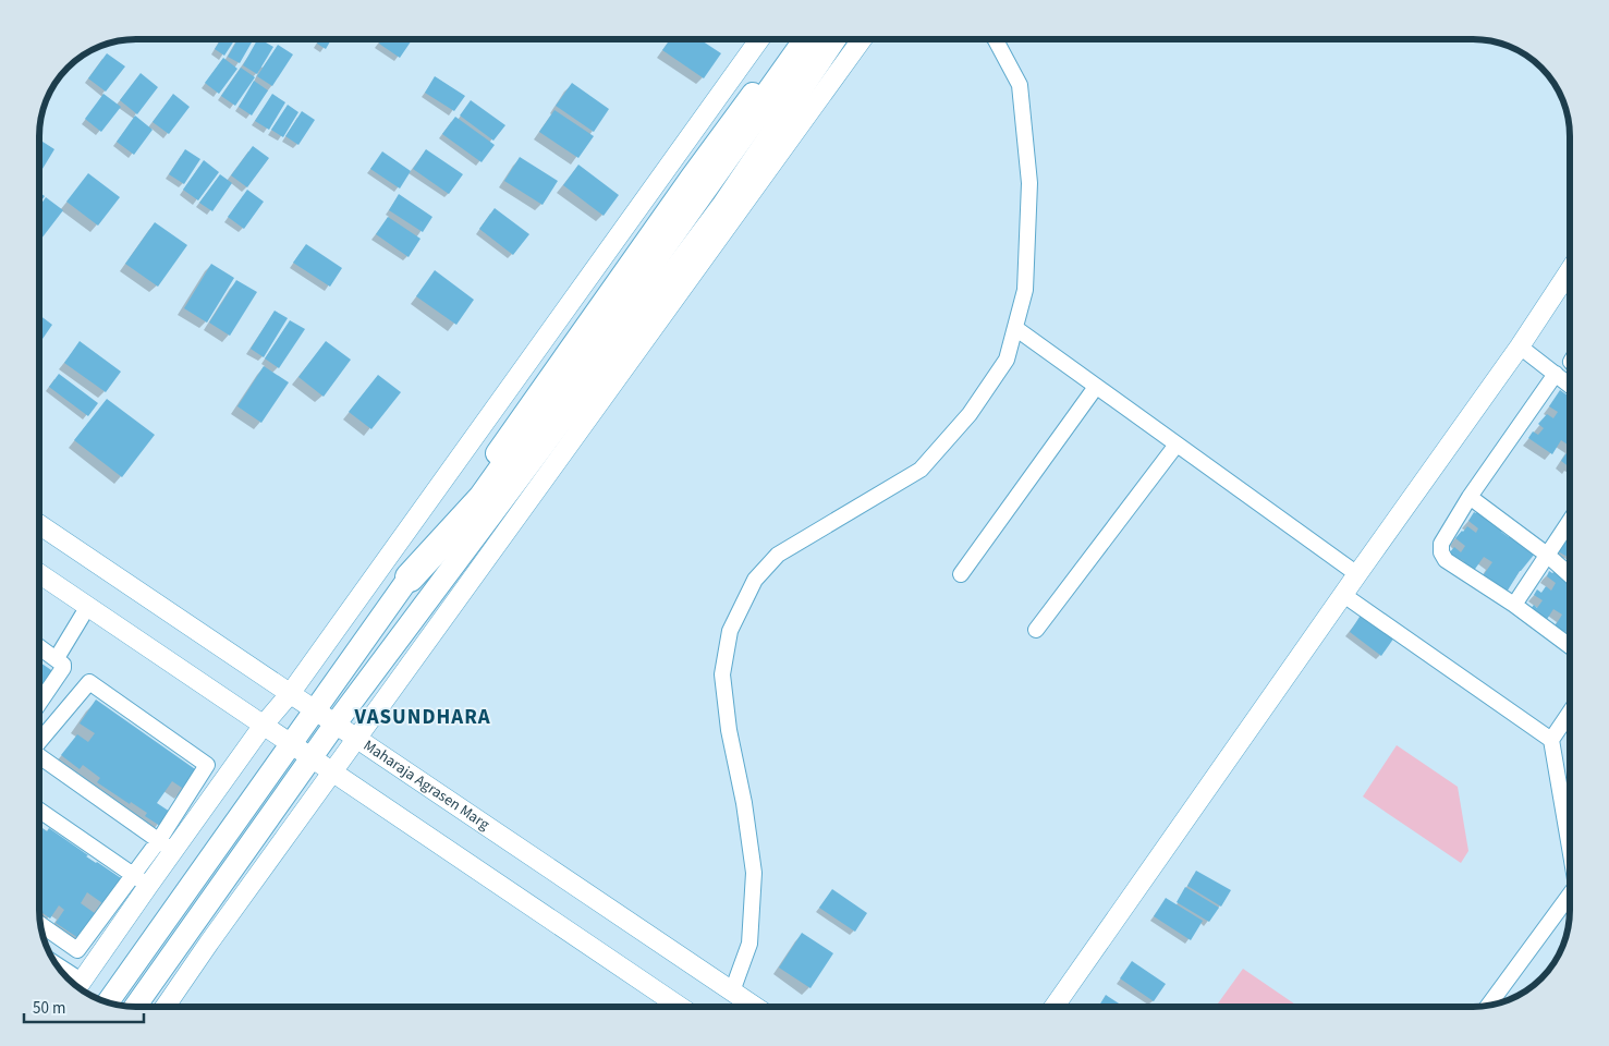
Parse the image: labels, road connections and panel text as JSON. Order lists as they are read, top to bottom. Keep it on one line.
{"streets":{"street":["Maharaja Agrasen Marg"]},"districts":["VASUNDHARA"],"scale_bar":"50 m"}
